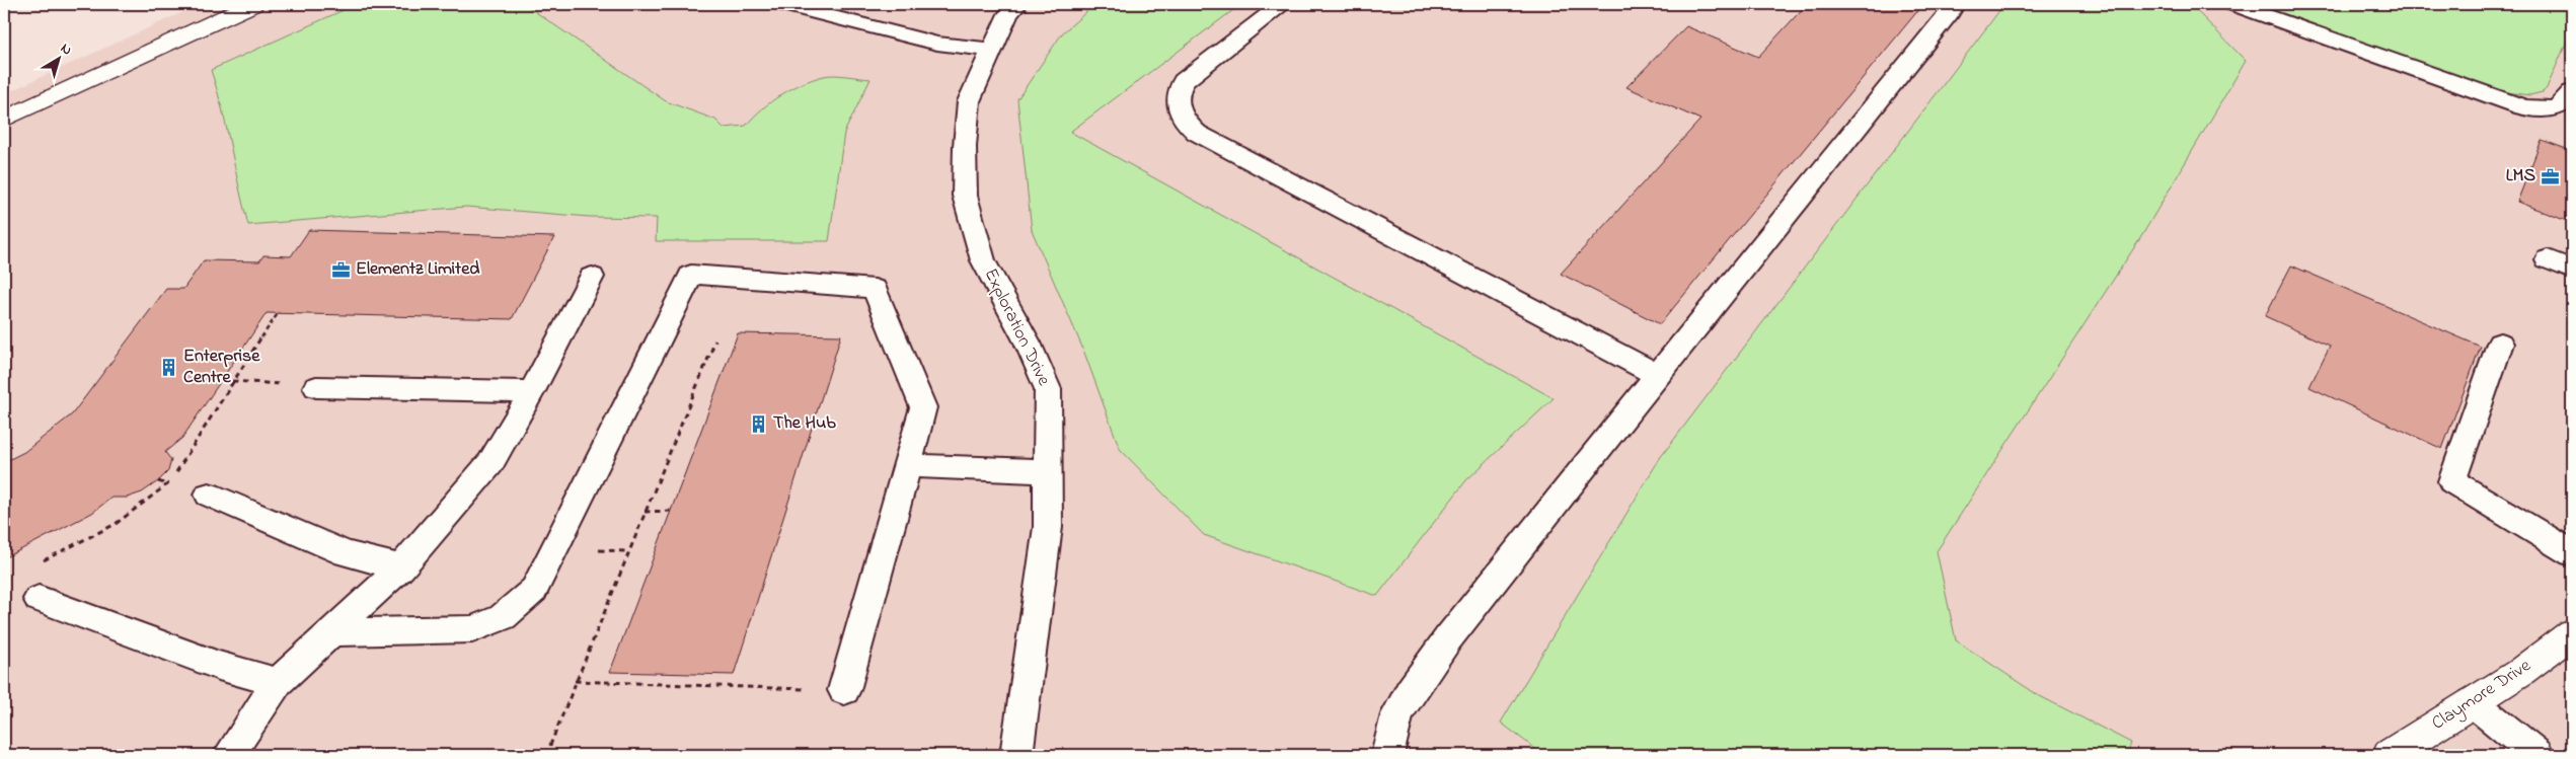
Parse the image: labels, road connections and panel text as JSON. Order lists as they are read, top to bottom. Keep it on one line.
{"streets":{"street":["Claymore Drive"],"lane":["Exploration Drive"]},"places":{"office":["LMS","Elementz Limited"],"building":["Enterprise Centre","The Hub"]},"north":"top right"}
